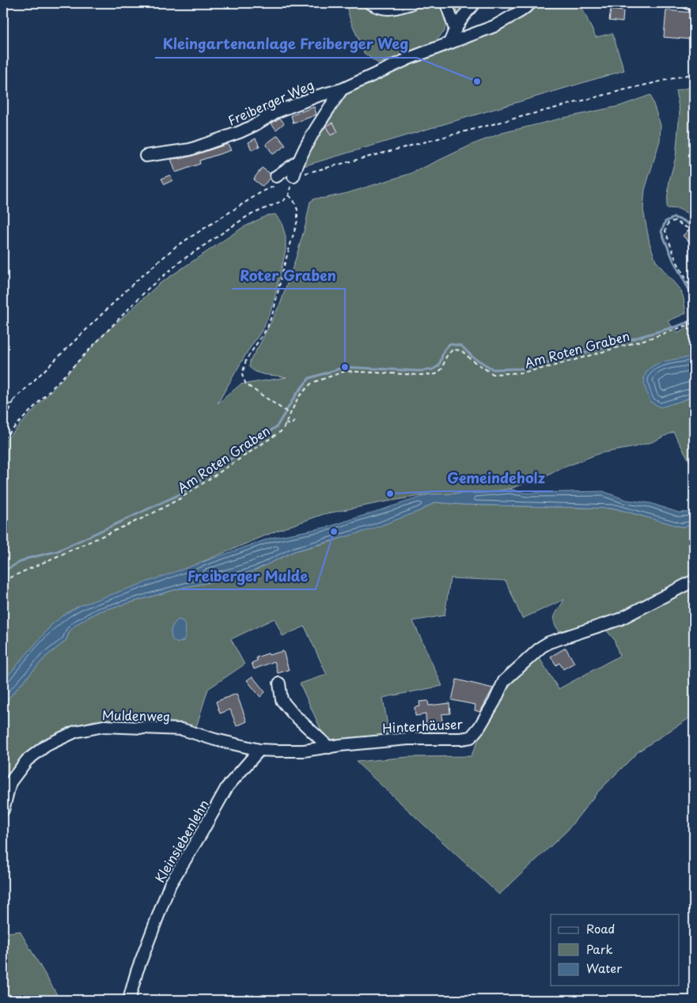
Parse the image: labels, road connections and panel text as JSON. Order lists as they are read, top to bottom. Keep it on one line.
{"streets":{"street":["Freiberger Weg","Muldenweg","Hinterhäuser","Kleinsiebenlehn"],"path":["Am Roten Graben"]},"crossings":[["Muldenweg","Hinterhäuser"],["Muldenweg","Kleinsiebenlehn"],["Hinterhäuser","Kleinsiebenlehn"]],"places":["Kleingartenanlage Freiberger Weg","Roter Graben","Gemeindeholz","Freiberger Mulde"],"legend":["Road","Park","Water"]}
